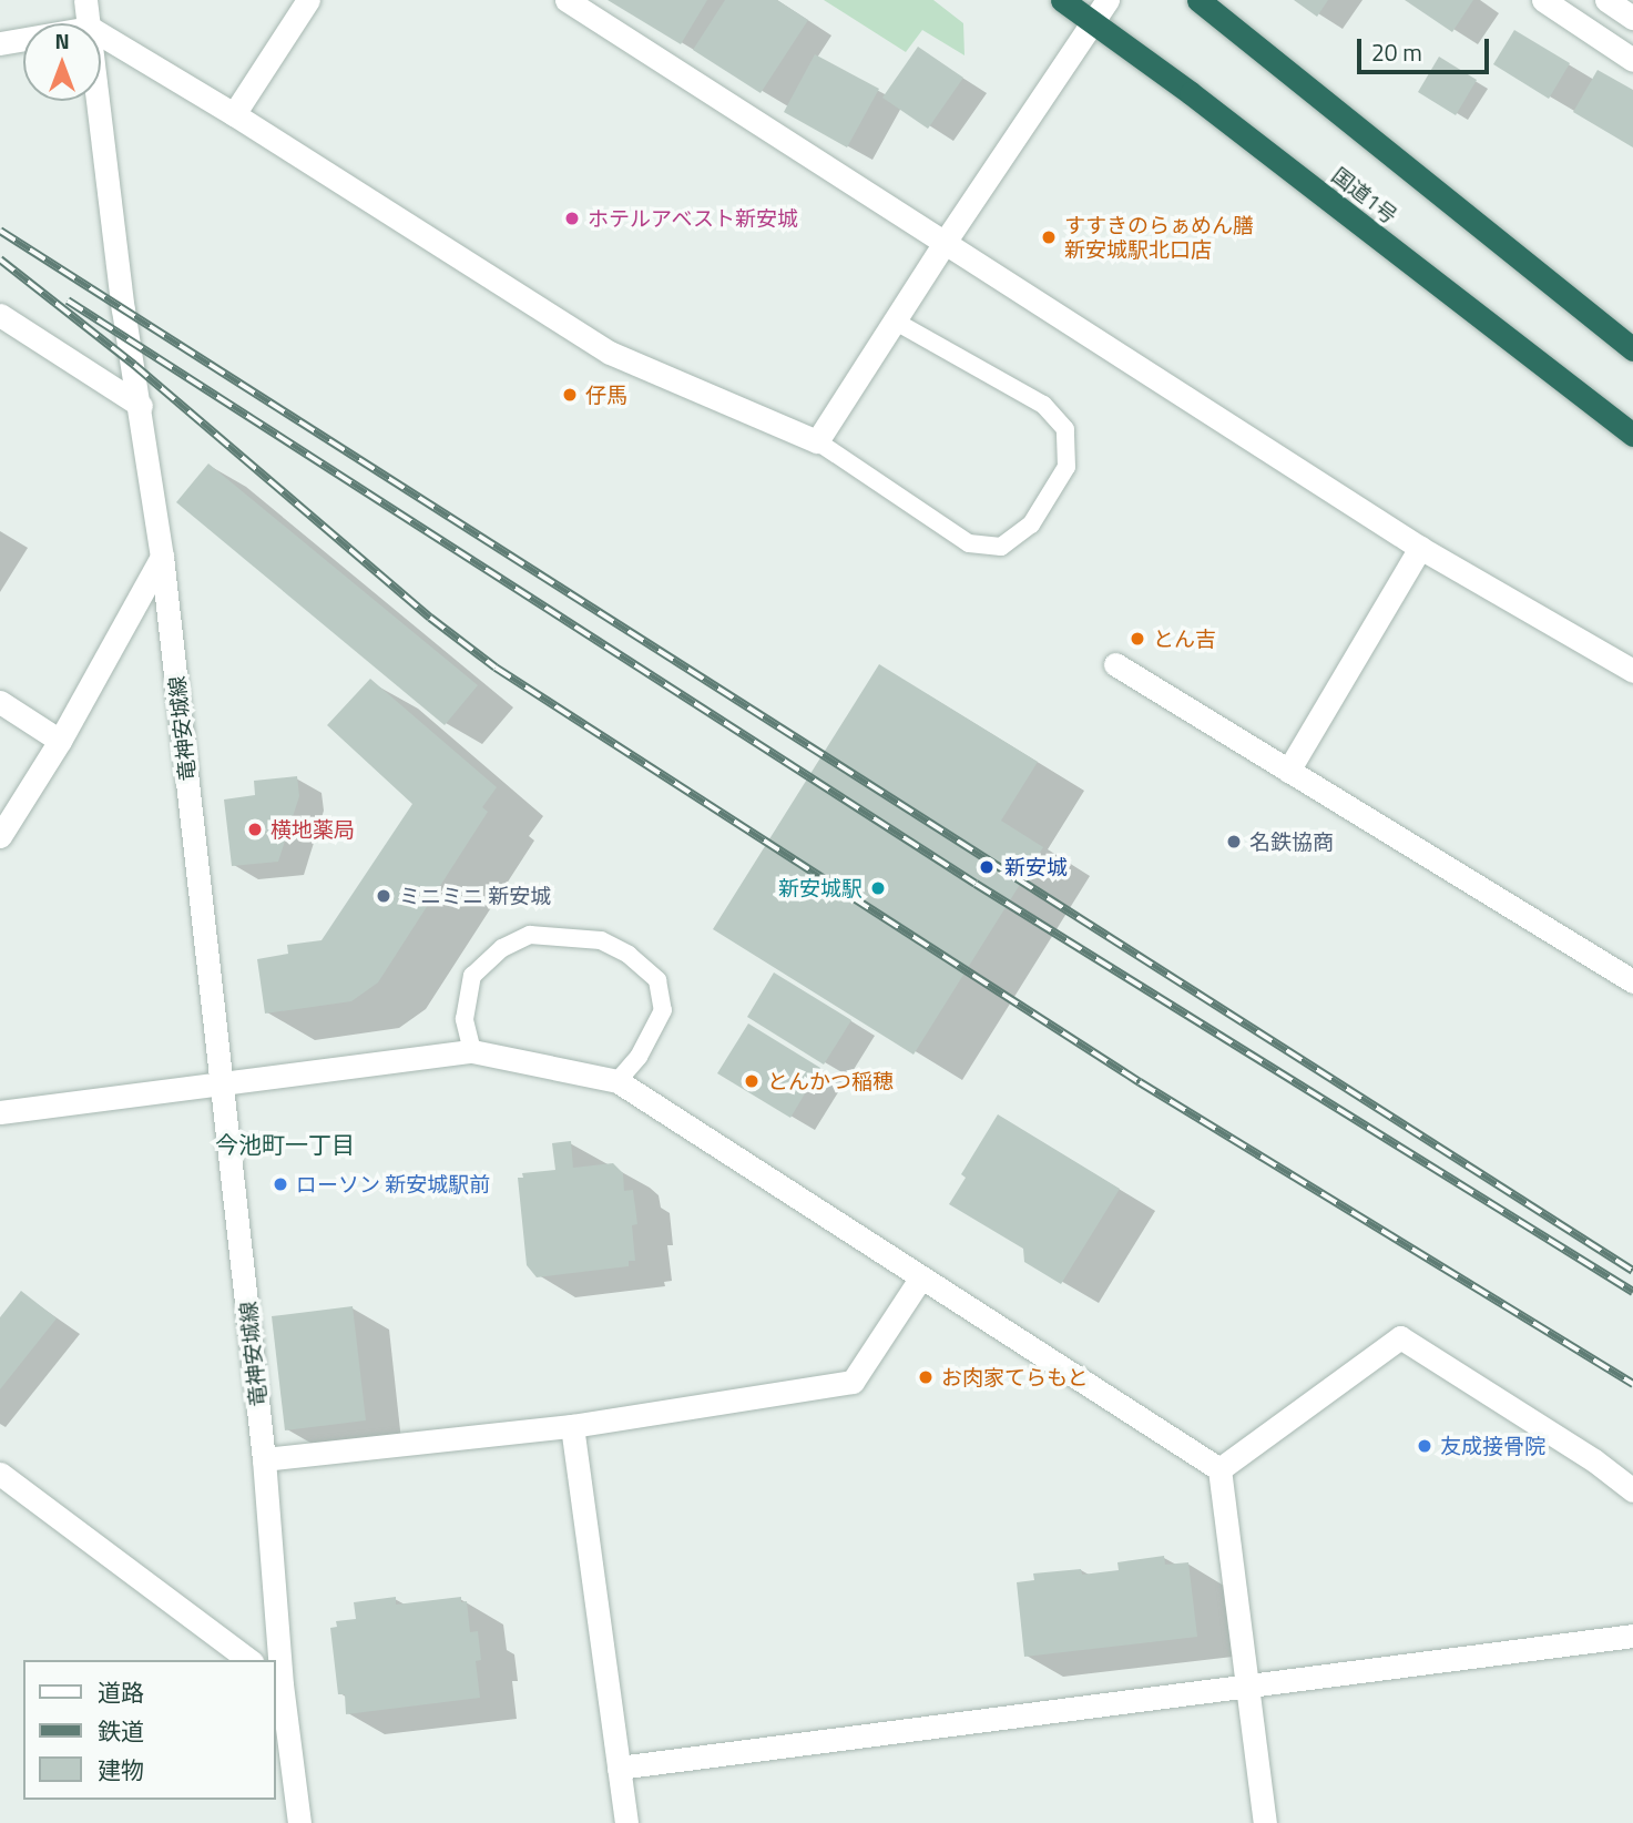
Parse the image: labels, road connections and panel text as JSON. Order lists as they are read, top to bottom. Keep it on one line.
{"streets":{"highway":["国道1号"],"street":["竜神安城線"]},"districts":["今池町一丁目"],"places":["ホテルアベスト新安城","すすきのらぁめん膳 新安城駅北口店","仔馬","とん吉","横地薬局","名鉄協商","新安城","新安城駅","ミニミニ 新安城","とんかつ稲穂","ローソン 新安城駅前","お肉家てらもと","友成接骨院"],"legend":["道路","鉄道","建物"],"scale_bar":"20 m","north":"top"}
